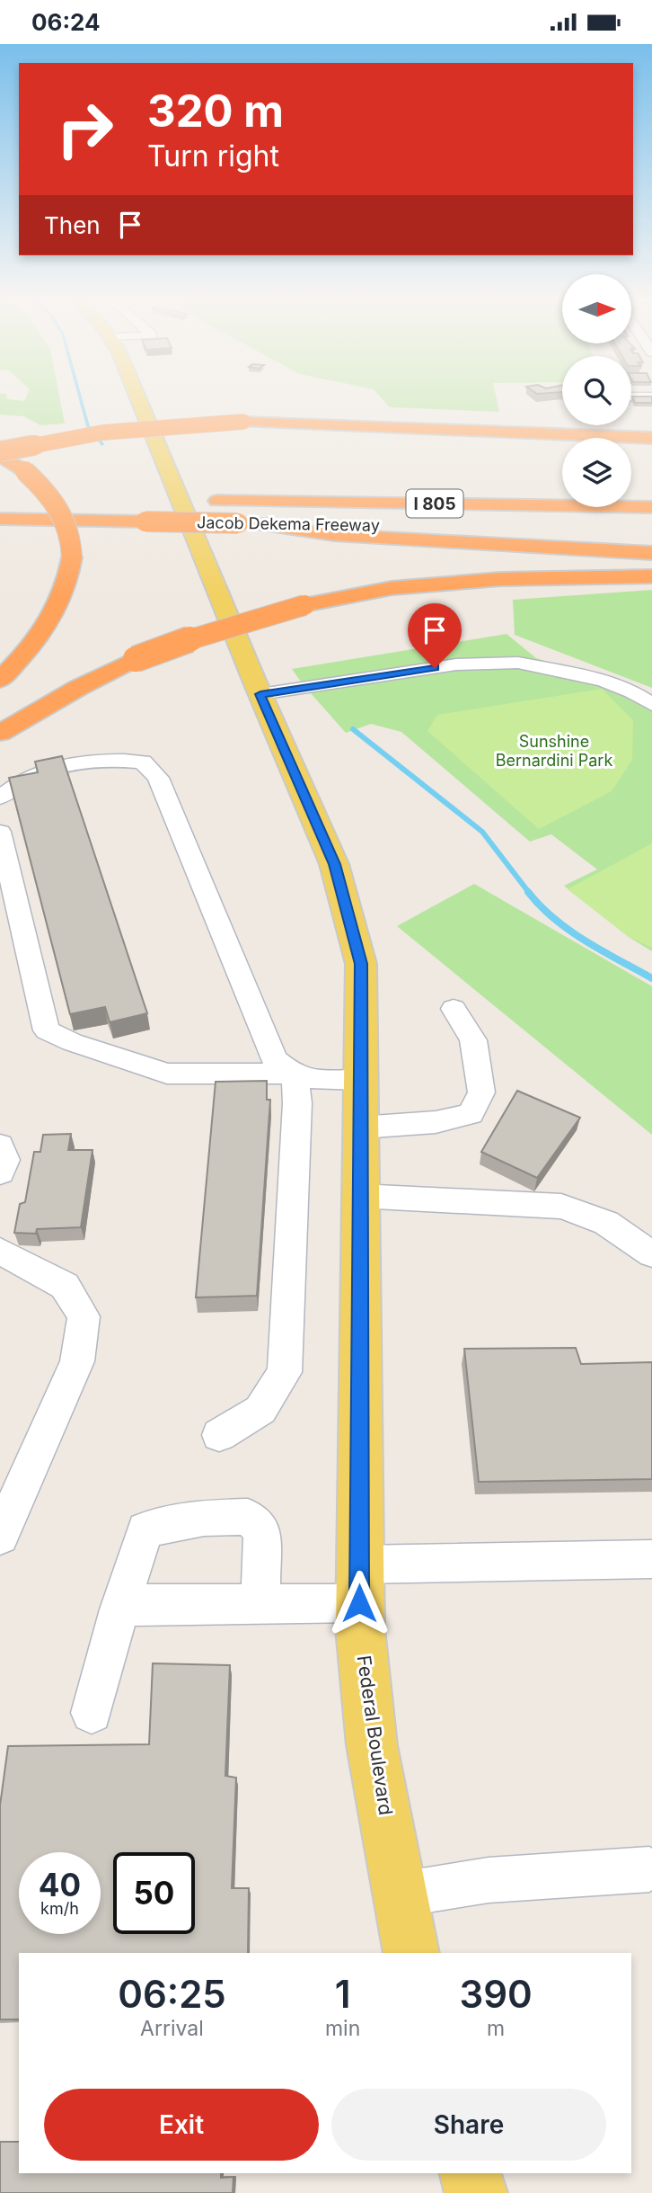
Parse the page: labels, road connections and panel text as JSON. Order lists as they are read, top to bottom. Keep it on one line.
{"streets":{"highway":["I 805","Jacob Dekema Freeway"],"main road":["Federal Boulevard"]},"parks":["Sunshine Bernardini Park"],"north":"right","page":{"status":"06:24","turn":["320 m","Turn right"],"then":"Then","speed":"40 km/h","limit":"50","eta":["06:25","Arrival","1","min","390","m"],"buttons":["Exit","Share"]}}
